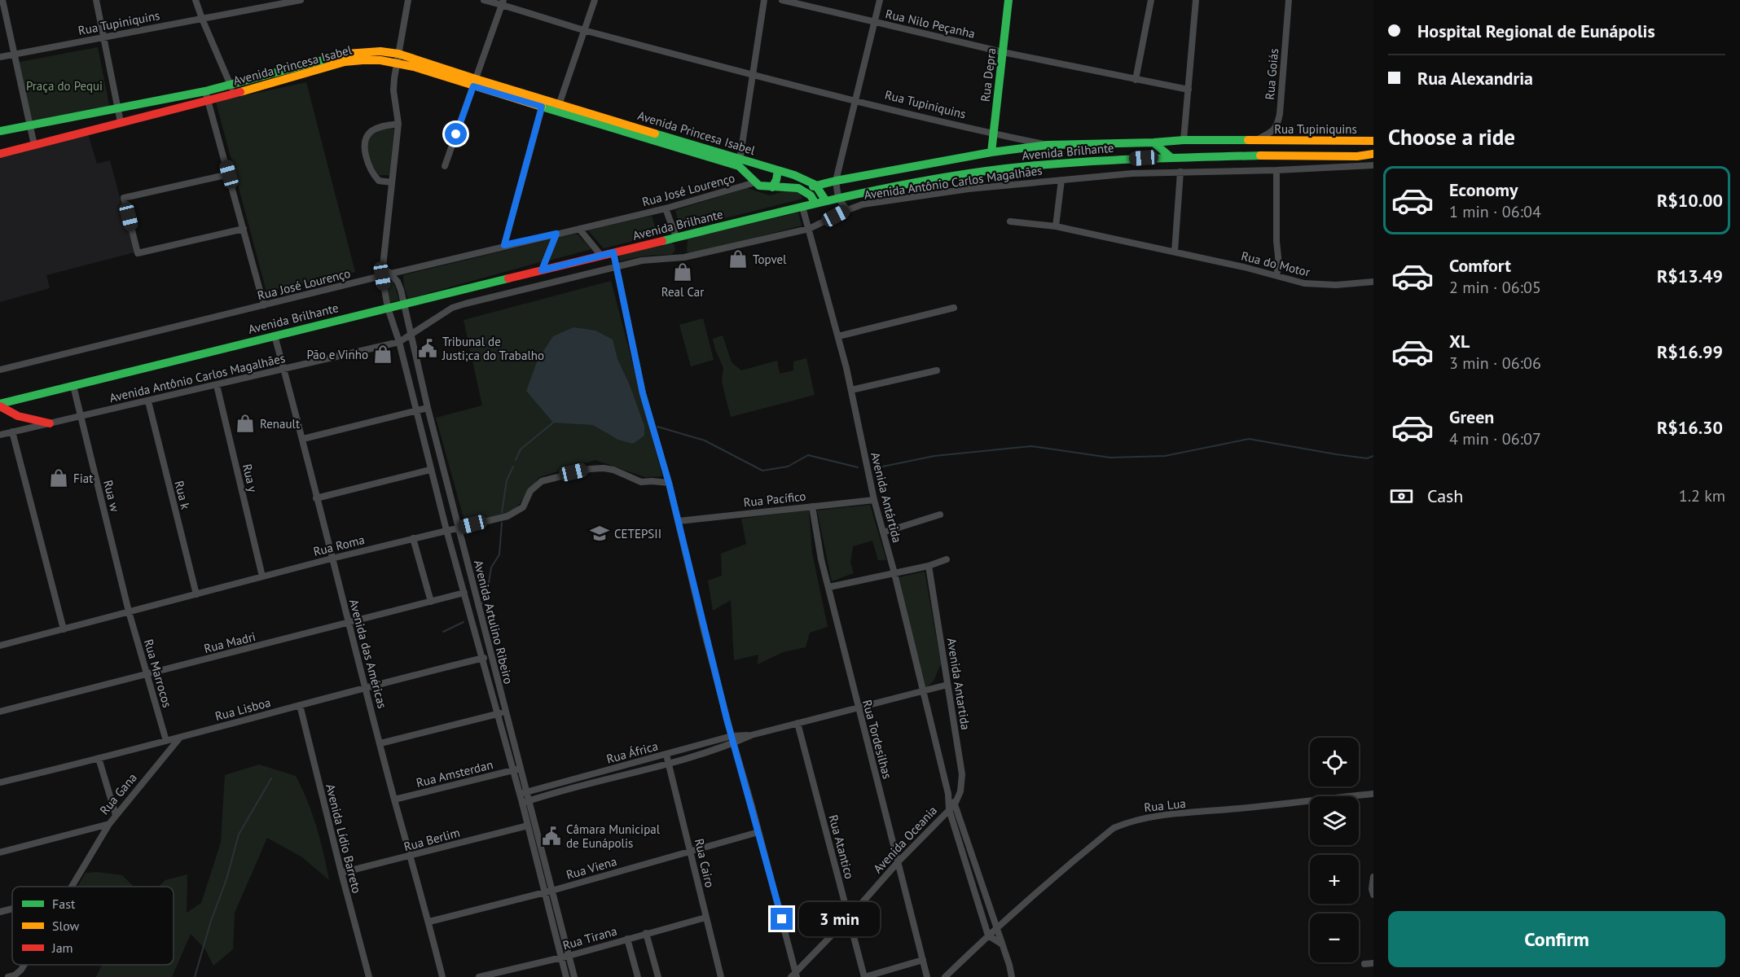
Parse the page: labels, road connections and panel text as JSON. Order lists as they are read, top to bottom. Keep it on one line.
{"streets":{"main road":["Rua Tupiniquins","Avenida Princesa Isabel","Rua Depra","Avenida Brilhante"],"street":["Rua Nilo Peçanha","Rua Goiás","Avenida Antônio Carlos Magalhães","Rua José Lourenço","Rua do Motor","Rua y","Rua k","Rua w","Avenida Antártida","Rua Pacífico","Rua Roma","Avenida Artulino Ribeiro","Rua Madri","Avenida das Américas","Rua Marrocos","Avenida Antartida","Rua Lisboa","Rua Tordesilhas","Rua África","Rua Amsterdan","Rua Gana","Rua Lua","Avenida Lídio Barreto","Rua Berlim","Avenida Oceania","Rua Atantico","Rua Cairo","Rua Viena","Rua Tirana"]},"crossings":[["Rua Tupiniquins","Rua Goiás"],["Rua Tupiniquins","Rua Depra"],["Rua Nilo Peçanha","Rua Depra"],["Avenida Princesa Isabel","Rua José Lourenço"],["Avenida Princesa Isabel","Avenida Artulino Ribeiro"],["Avenida Brilhante","Rua w"],["Avenida Brilhante","Avenida Antártida"],["Avenida Brilhante","Avenida Artulino Ribeiro"],["Avenida Brilhante","Avenida das Américas"],["Avenida Antônio Carlos Magalhães","Rua y"],["Avenida Antônio Carlos Magalhães","Rua k"],["Avenida Antônio Carlos Magalhães","Rua w"],["Avenida Antônio Carlos Magalhães","Avenida Antártida"],["Avenida Antônio Carlos Magalhães","Avenida Artulino Ribeiro"],["Avenida Antônio Carlos Magalhães","Avenida das Américas"],["Rua José Lourenço","Avenida Artulino Ribeiro"],["Rua y","Rua Roma"],["Rua k","Rua Roma"],["Rua w","Rua Roma"],["Rua w","Rua Marrocos"],["Avenida Antártida","Rua Pacífico"],["Avenida Antártida","Avenida Antartida"],["Avenida Antártida","Rua África"],["Avenida Antártida","Rua Lua"],["Avenida Antártida","Avenida Oceania"],["Rua Pacífico","Rua Tordesilhas"],["Rua Roma","Avenida Artulino Ribeiro"],["Rua Roma","Avenida das Américas"],["Rua Roma","Rua Marrocos"],["Avenida Artulino Ribeiro","Rua Madri"],["Avenida Artulino Ribeiro","Rua Lisboa"],["Avenida Artulino Ribeiro","Rua África"],["Avenida Artulino Ribeiro","Rua Amsterdan"],["Avenida Artulino Ribeiro","Rua Berlim"],["Avenida Artulino Ribeiro","Rua Viena"],["Avenida Artulino Ribeiro","Rua Tirana"],["Rua Madri","Avenida das Américas"],["Rua Madri","Rua Marrocos"],["Avenida das Américas","Rua Lisboa"],["Avenida das Américas","Rua Amsterdan"],["Avenida das Américas","Rua Berlim"],["Avenida das Américas","Rua Viena"],["Rua Marrocos","Rua Lisboa"],["Avenida Antartida","Rua África"],["Avenida Antartida","Avenida Oceania"],["Rua Lisboa","Rua Gana"],["Rua Lisboa","Avenida Lídio Barreto"],["Rua Tordesilhas","Rua África"],["Rua Tordesilhas","Avenida Oceania"],["Rua África","Rua Atantico"],["Rua África","Rua Cairo"],["Avenida Lídio Barreto","Rua Berlim"],["Avenida Oceania","Rua Atantico"],["Rua Cairo","Rua Viena"],["Rua Cairo","Rua Tirana"]],"parks":["Praça do Pequi"],"places":{"shop":["Topvel","Real Car","Pão e Vinho","Renault","Fiat"],"public building":["Tribunal de Justi;ca do Trabalho","Câmara Municipal de Eunápolis"],"school or university":["CETEPSII"]},"legend":["Fast","Slow","Jam"],"page":{"banner":["Hospital Regional de Eunápolis","Rua Alexandria"],"heading":"Choose a ride","list":[{"name":"Economy","note":"1 min · 06:04","value":"R$10.00"},{"name":"Comfort","note":"2 min · 06:05","value":"R$13.49"},{"name":"XL","note":"3 min · 06:06","value":"R$16.99"},{"name":"Green","note":"4 min · 06:07","value":"R$16.30"}],"pay":["Cash","1.2 km"],"map_buttons":["+","−"],"buttons":"Confirm","bubble":"3 min"}}
